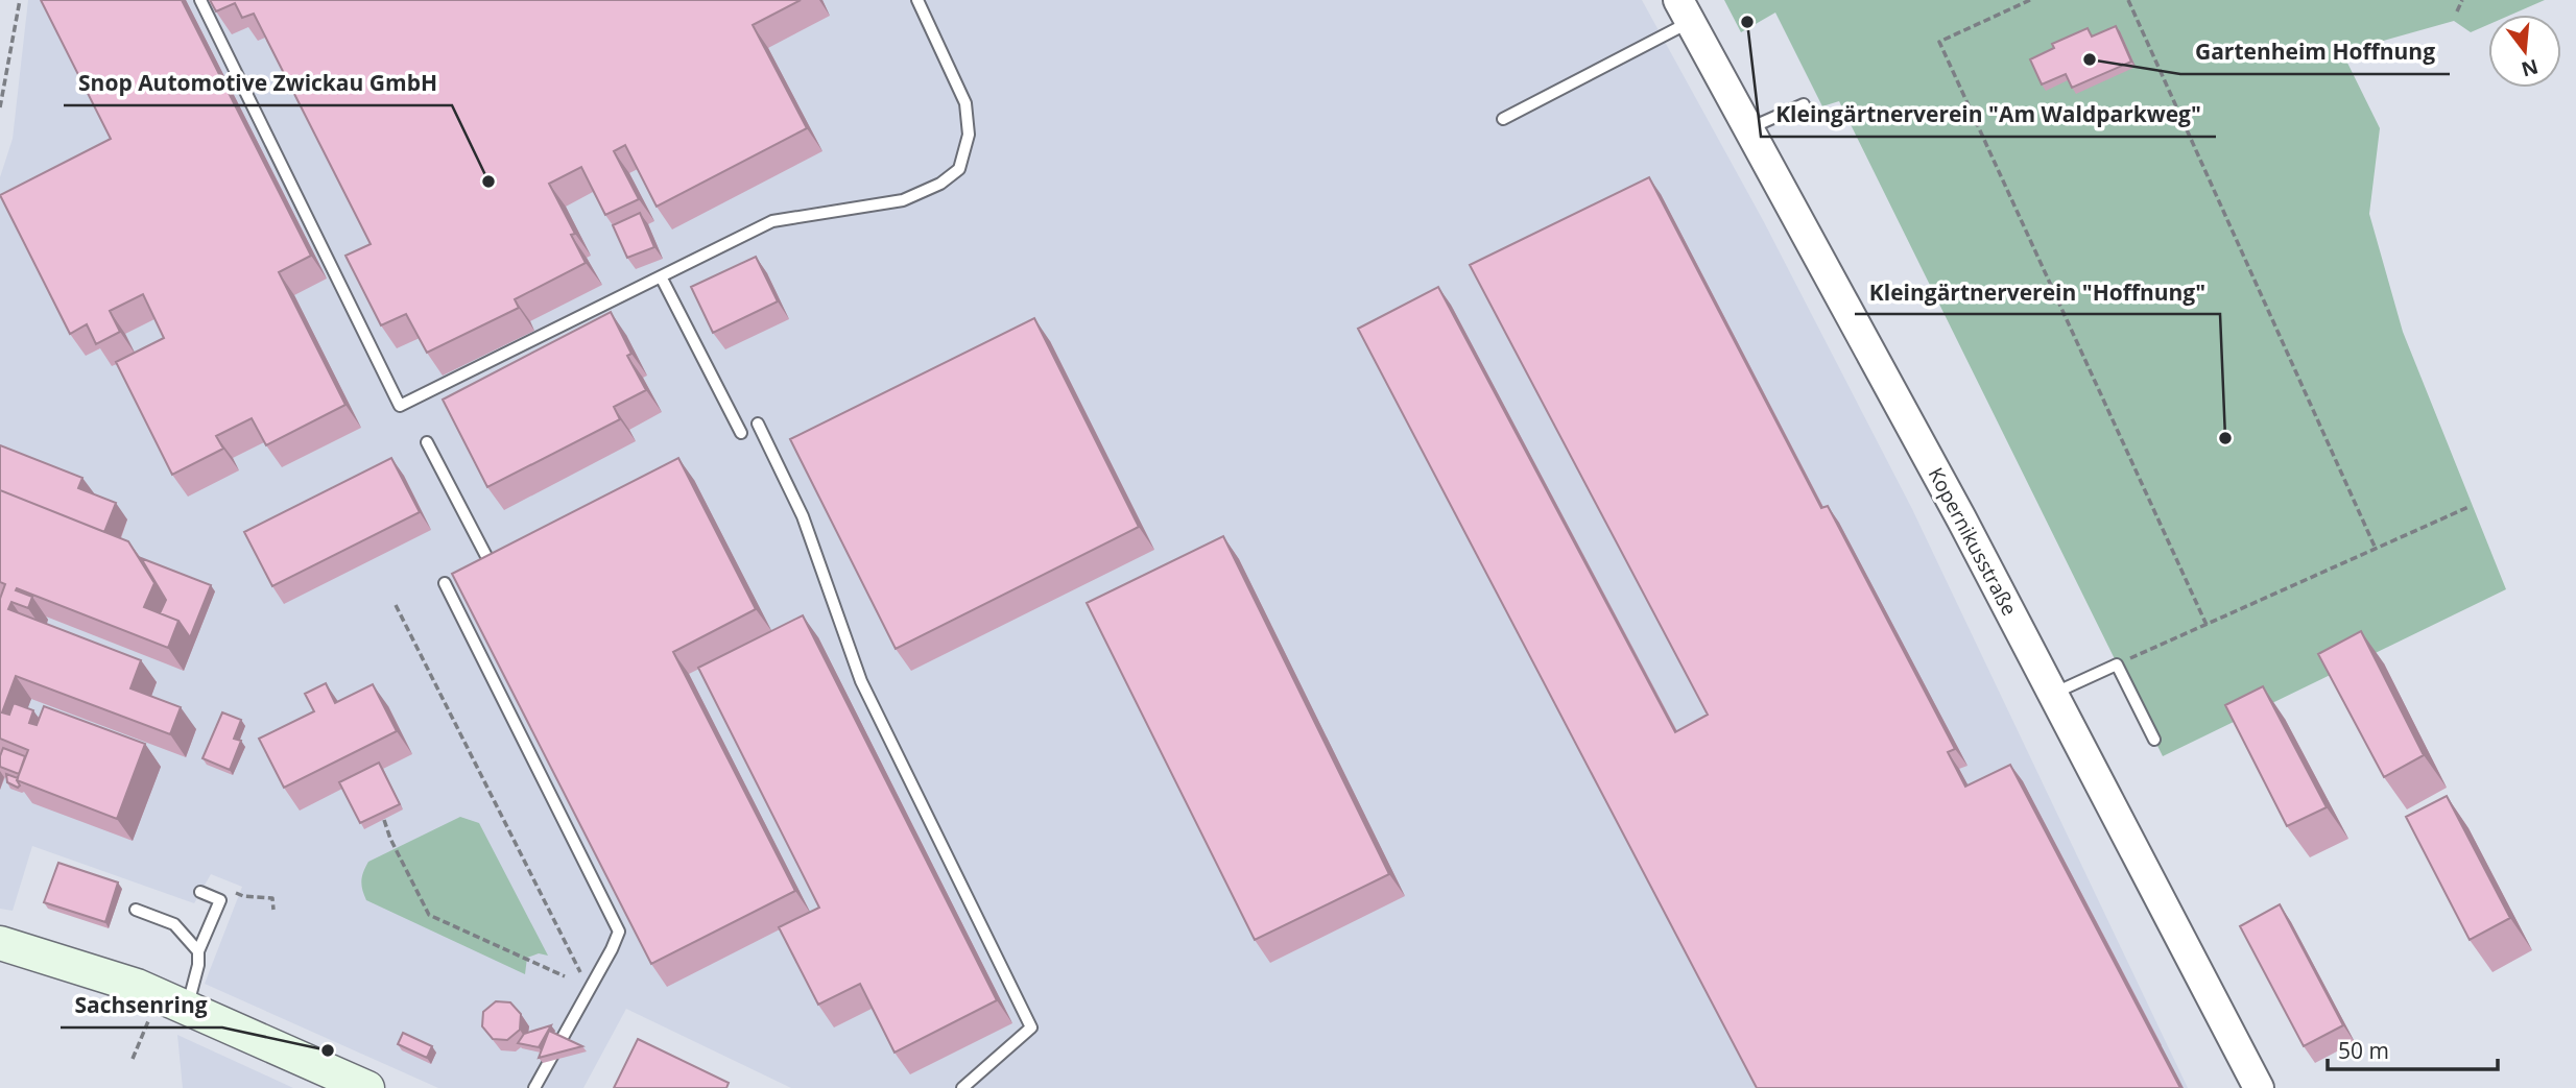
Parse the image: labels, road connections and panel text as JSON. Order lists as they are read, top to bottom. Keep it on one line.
{"streets":{"street":["Kopernikusstraße"]},"places":["Kleingärtnerverein \"Am Waldparkweg\"","Gartenheim Hoffnung","Snop Automotive Zwickau GmbH","Kleingärtnerverein \"Hoffnung\"","Sachsenring"],"scale_bar":"50 m","north":"bottom"}
